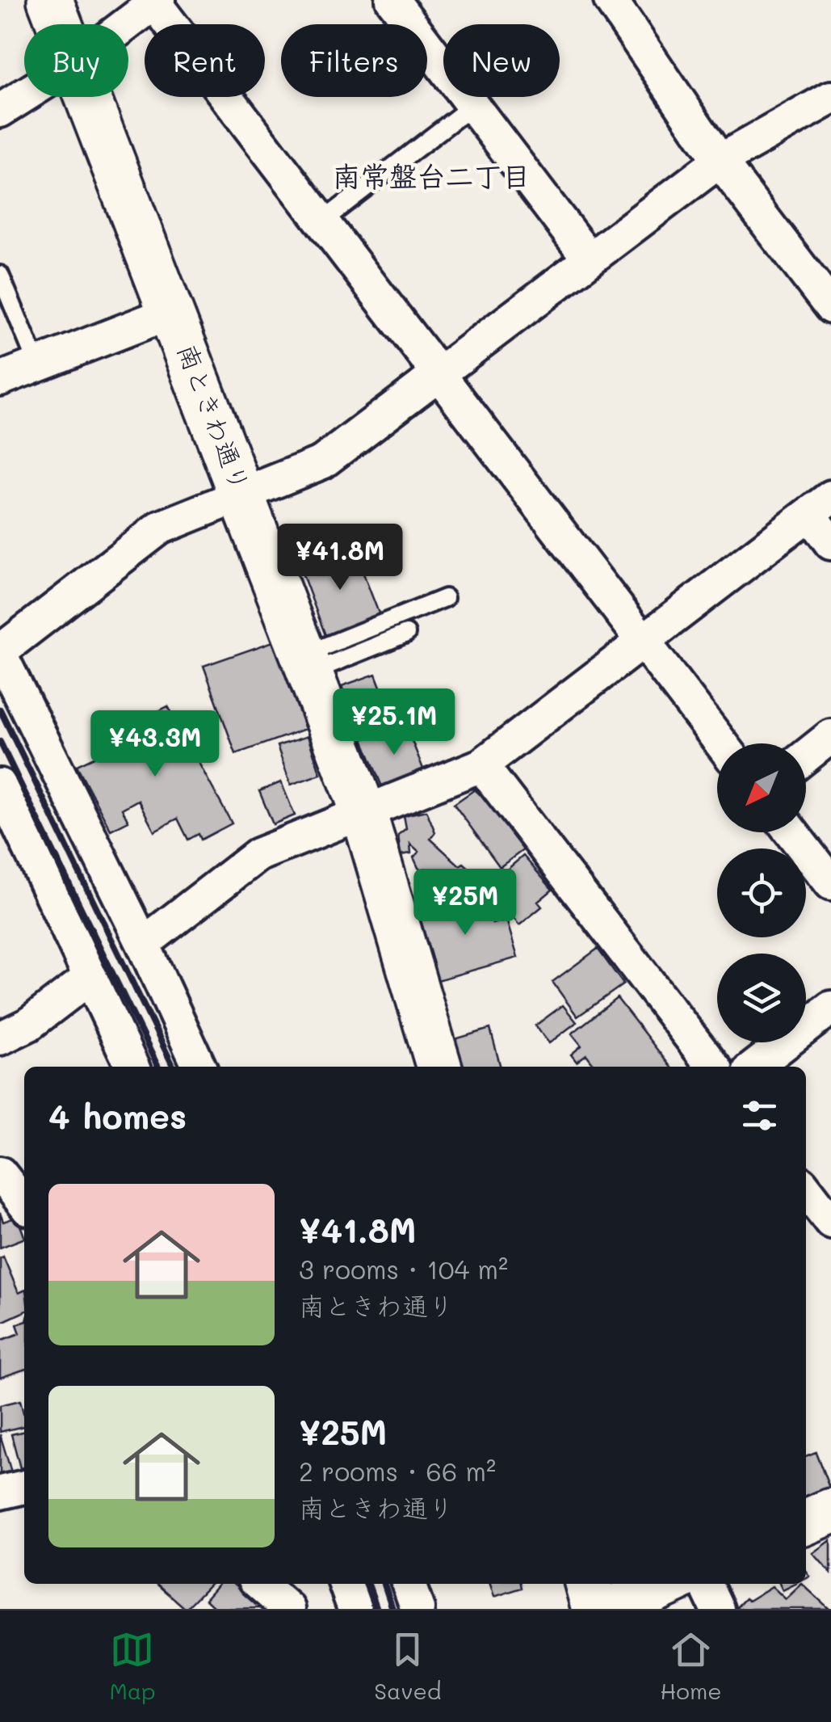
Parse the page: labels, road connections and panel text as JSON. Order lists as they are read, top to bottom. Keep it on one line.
{"streets":{"street":["南ときわ通り"]},"districts":["南常盤台二丁目"],"north":"bottom left","page":{"chip":["Buy","Rent","Filters","New"],"price":["¥41.8M","¥25.1M","¥43.3M","¥25M"],"heading":"4 homes","list":[{"name":"¥41.8M","note":"3 rooms · 104 m² · 南ときわ通り"},{"name":"¥25M","note":"2 rooms · 66 m² · 南ときわ通り"}],"tabs":["Map","Saved","Home"]}}
